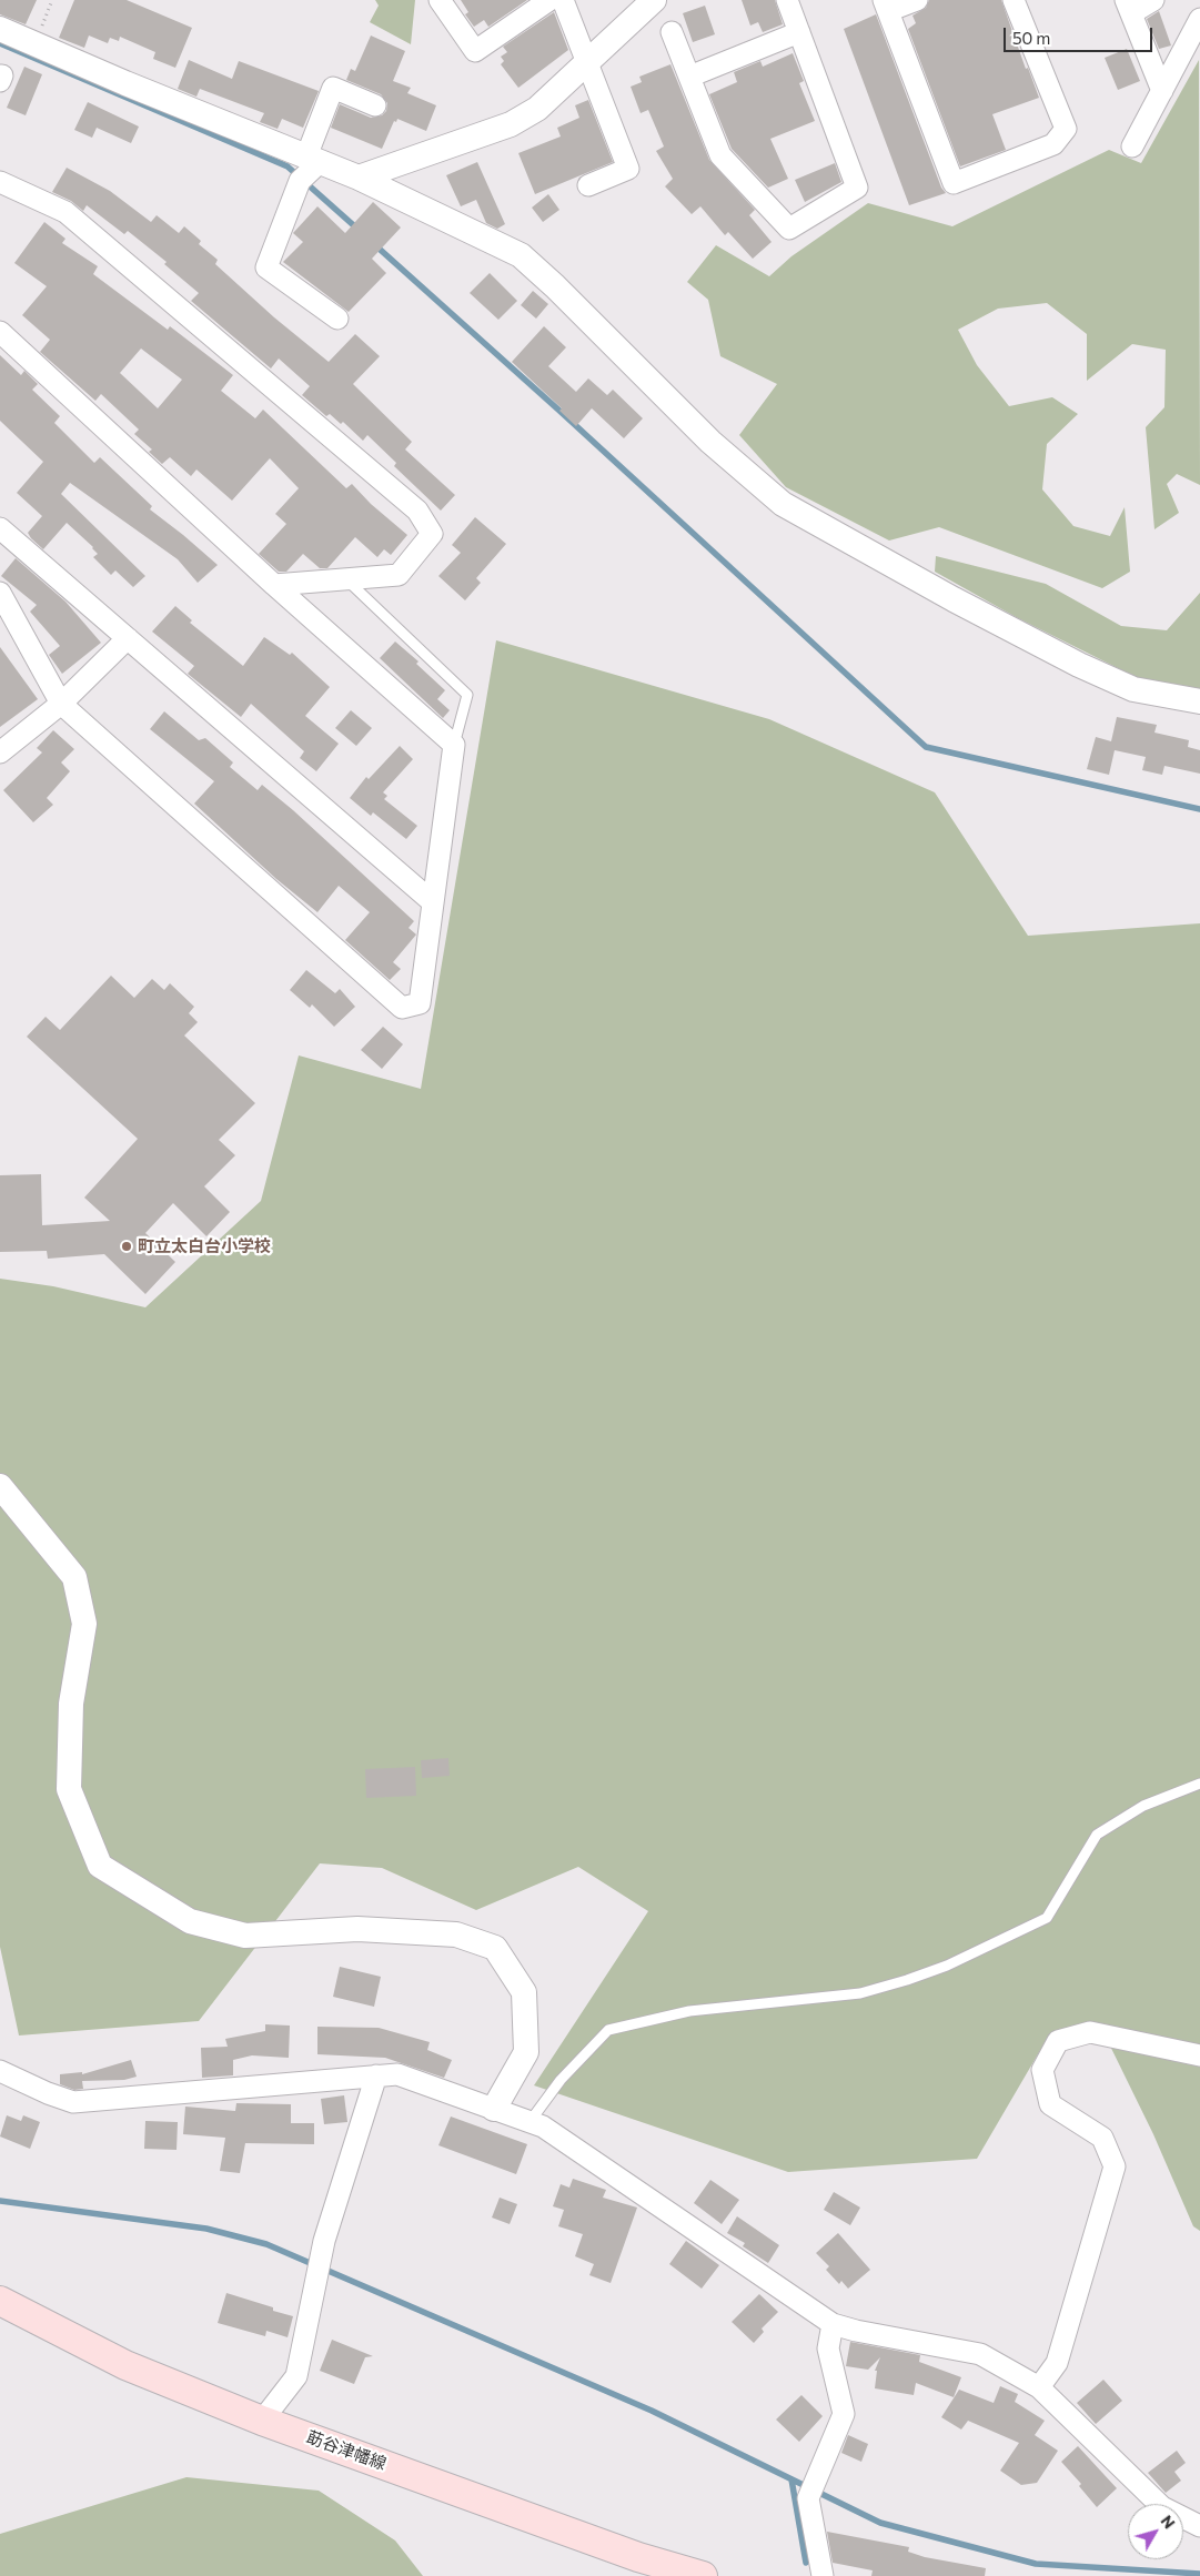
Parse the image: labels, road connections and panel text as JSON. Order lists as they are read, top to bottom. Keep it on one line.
{"streets":{"main road":["莇谷津幡線"]},"places":["町立太白台小学校"],"scale_bar":"50 m","north":"top right"}
